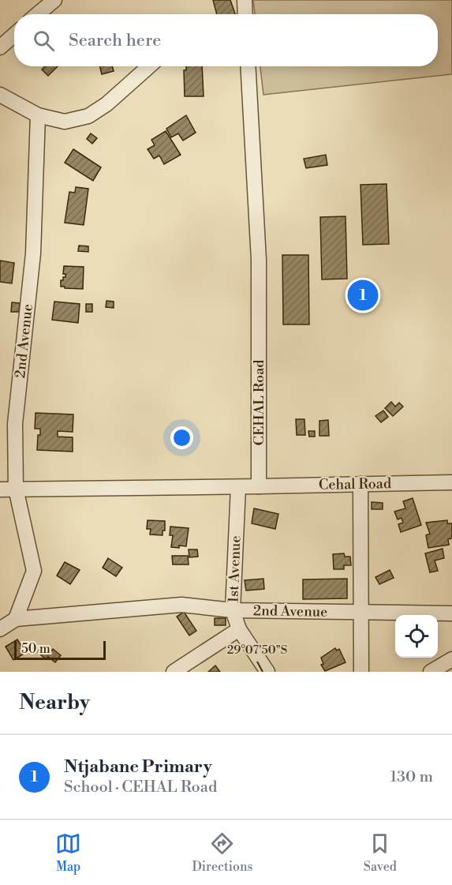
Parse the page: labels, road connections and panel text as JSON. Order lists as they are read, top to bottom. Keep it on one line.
{"streets":{"street":["2nd Avenue","CEHAL Road","Cehal Road","1st Avenue"]},"crossings":[["2nd Avenue","1st Avenue"],["CEHAL Road","Cehal Road"]],"scale_bar":"50 m","page":{"search":"Search here","pins":"1","scale":"50 m","heading":"Nearby","list":[{"mark":"1","name":"Ntjabane Primary","note":"School · CEHAL Road","value":"130 m"}],"nav":["Map","Directions","Saved"]},"coordinates":["29°07'50\"S"]}
